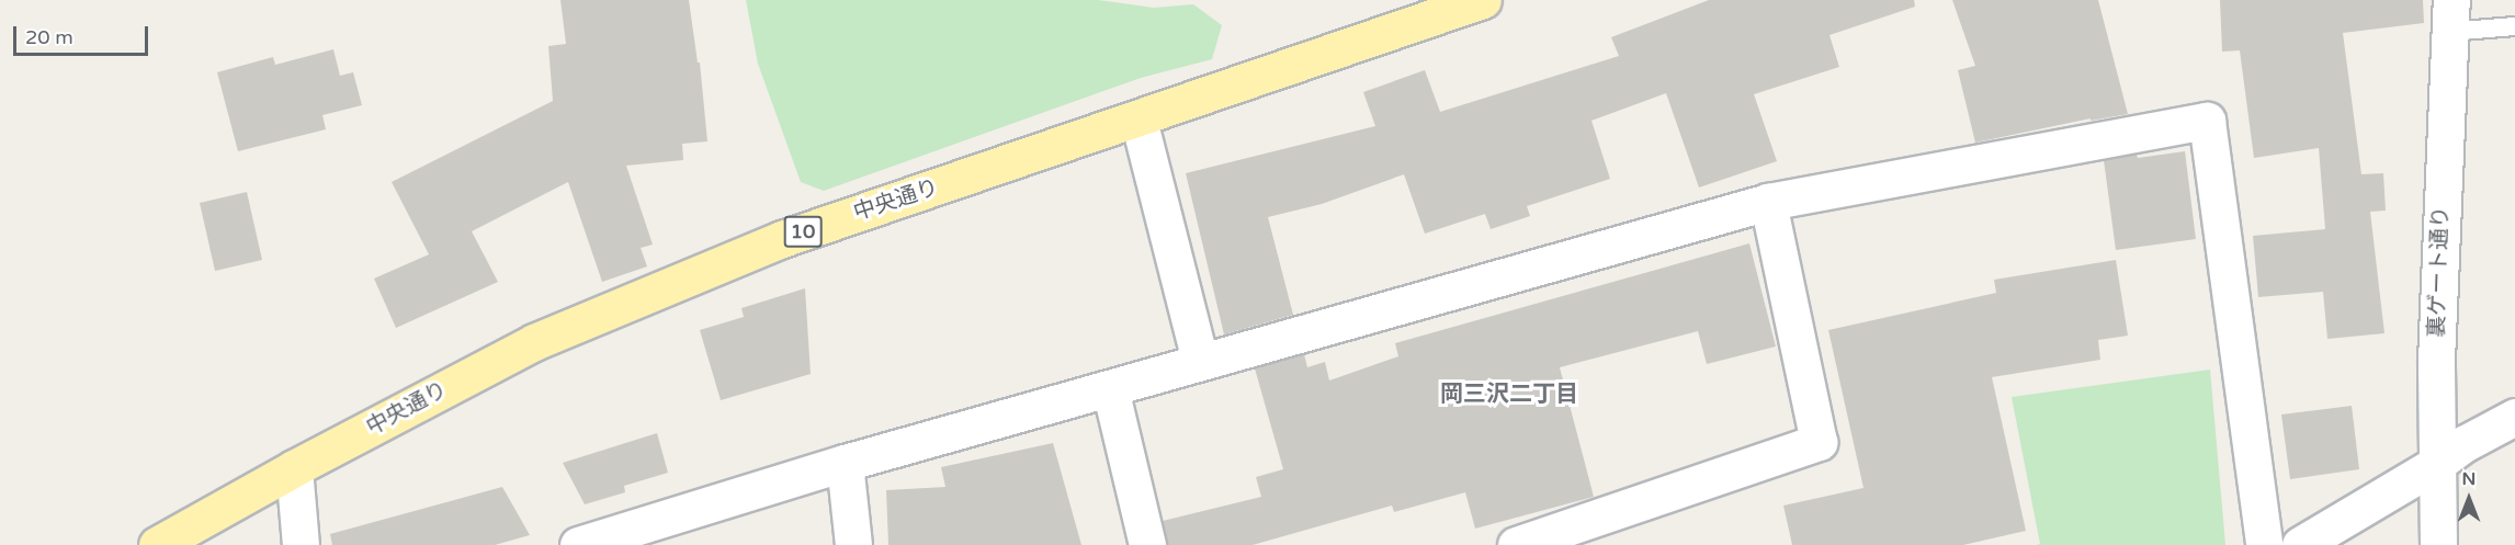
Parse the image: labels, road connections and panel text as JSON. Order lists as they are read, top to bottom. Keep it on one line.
{"streets":{"main road":["中央通り","10"],"street":["裏ゲート通り"]},"districts":["岡三沢二丁目"],"scale_bar":"20 m","north":"top"}
